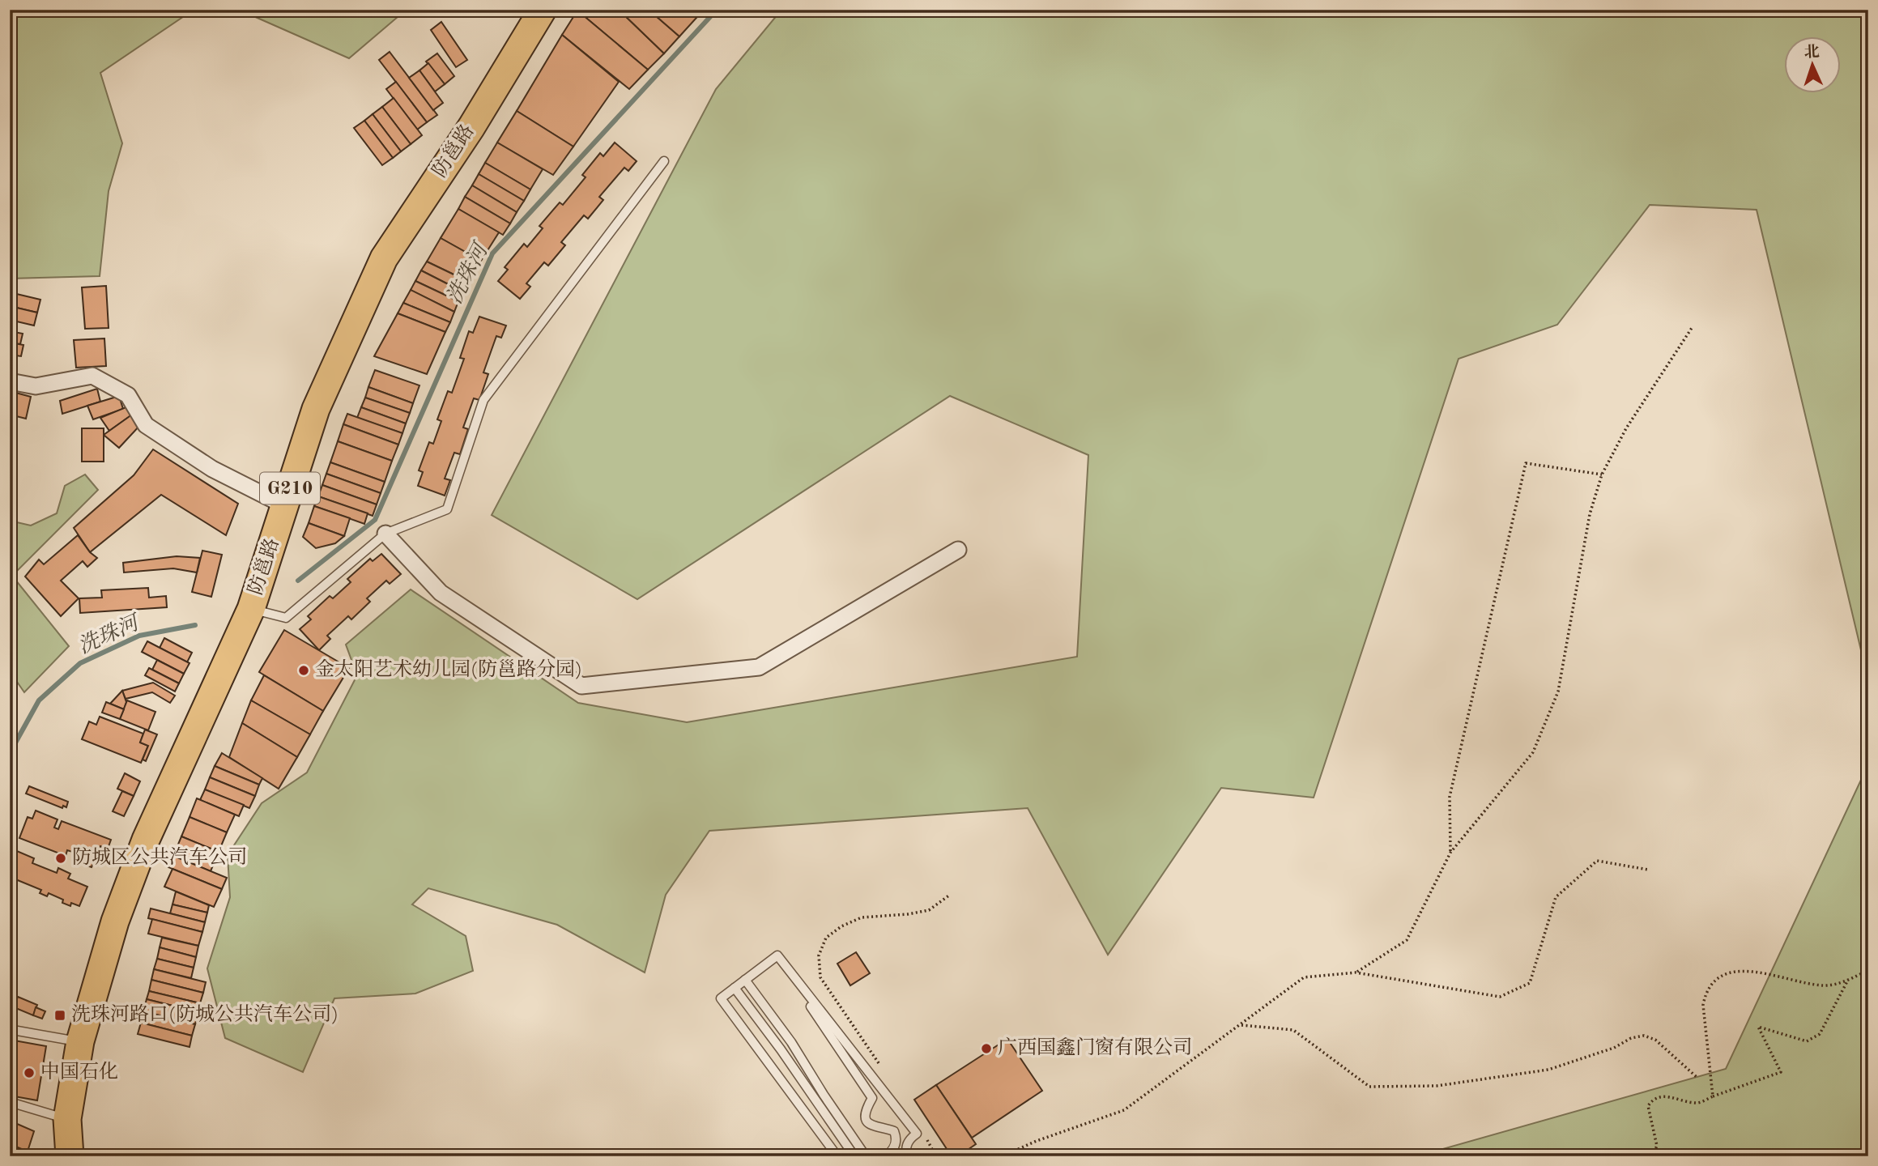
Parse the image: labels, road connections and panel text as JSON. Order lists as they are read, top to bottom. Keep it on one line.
{"streets":{"highway":["防邕路","G210"]},"water":["洗珠河"],"places":{"other":["金太阳艺术幼儿园(防邕路分园)","防城区公共汽车公司","广西国鑫门窗有限公司","中国石化"],"transit":["洗珠河路口(防城公共汽车公司)"]},"north":"top"}
